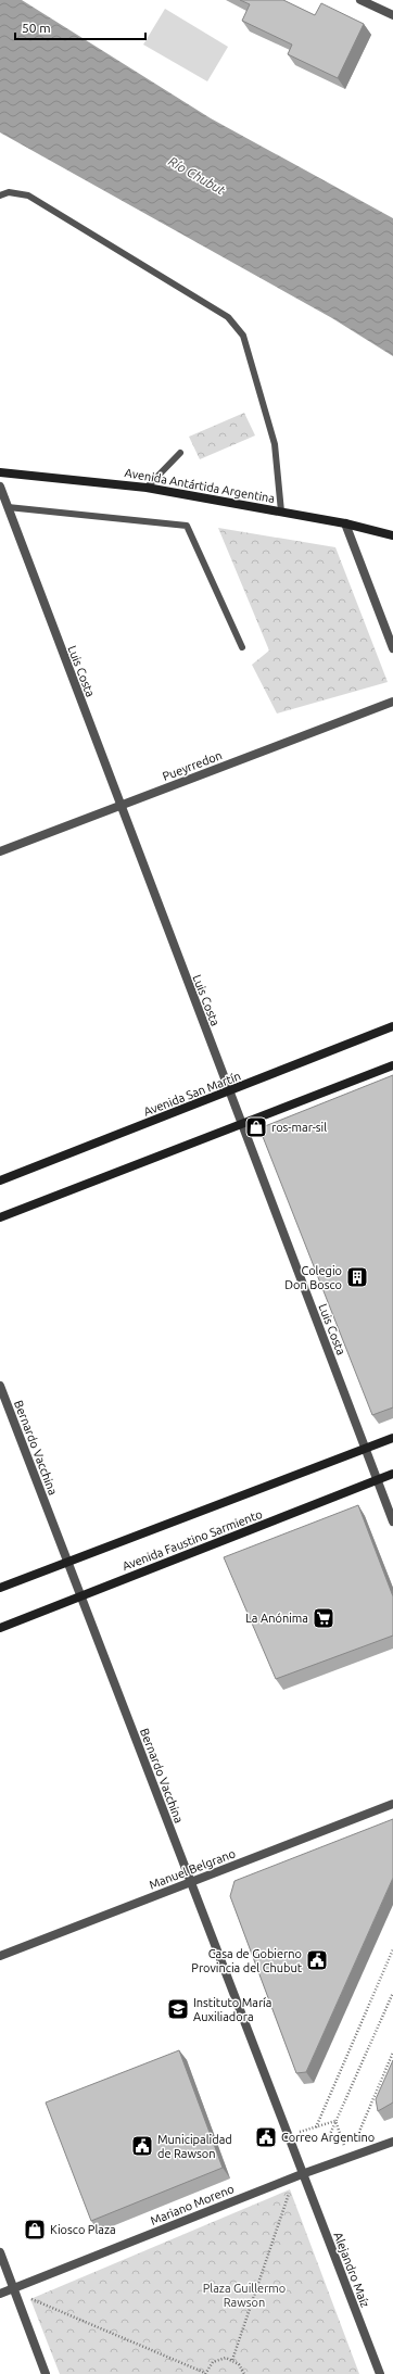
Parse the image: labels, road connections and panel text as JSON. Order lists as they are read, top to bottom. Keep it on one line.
{"streets":{"main road":["Avenida Antártida Argentina","Avenida San Martín","Avenida Faustino Sarmiento"],"street":["Luis Costa","Pueyrredon","Bernardo Vacchina","Manuel Belgrano","Mariano Moreno","Alejandro Maíz"]},"crossings":[["Luis Costa","Pueyrredon"],["Luis Costa","Avenida San Martín"],["Luis Costa","Avenida Faustino Sarmiento"],["Bernardo Vacchina","Avenida Faustino Sarmiento"],["Bernardo Vacchina","Manuel Belgrano"],["Bernardo Vacchina","Mariano Moreno"],["Bernardo Vacchina","Alejandro Maíz"],["Mariano Moreno","Alejandro Maíz"]],"water":["Río Chubut"],"parks":["Plaza Guillermo Rawson"],"places":{"shop":["ros-mar-sil","Kiosco Plaza"],"building":["Colegio Don Bosco"],"supermarket":["La Anónima"],"public building":["Casa de Gobierno Provincia del Chubut","Correo Argentino","Municipalidad de Rawson"],"school or university":["Instituto María Auxiliadora"]},"scale_bar":"50 m"}
